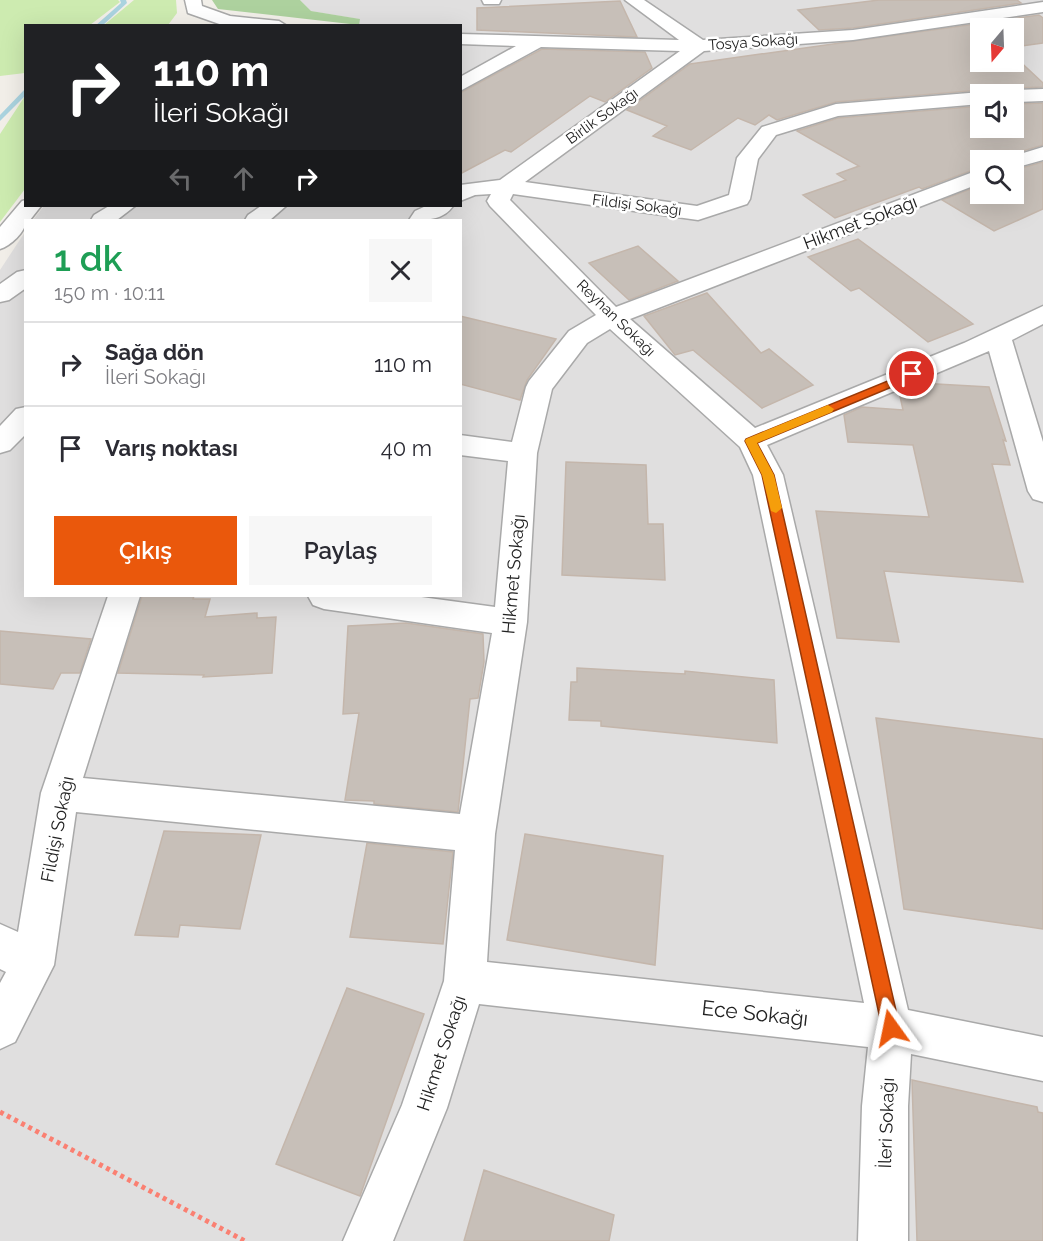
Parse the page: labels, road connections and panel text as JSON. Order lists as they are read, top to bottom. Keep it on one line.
{"streets":{"street":["Tosya Sokağı","Birlik Sokağı","Fildişi Sokağı","Hikmet Sokağı","Reyhan Sokağı","Ece Sokağı","İleri Sokağı"]},"crossings":[["Tosya Sokağı","Birlik Sokağı"],["Birlik Sokağı","Fildişi Sokağı"],["Birlik Sokağı","Reyhan Sokağı"],["Fildişi Sokağı","Reyhan Sokağı"],["Hikmet Sokağı","Reyhan Sokağı"],["Hikmet Sokağı","Ece Sokağı"],["Reyhan Sokağı","İleri Sokağı"],["Ece Sokağı","İleri Sokağı"]],"north":"bottom","page":{"turn":["110 m","İleri Sokağı"],"heading":["1 dk","150 m · 10:11"],"list":[{"name":"Sağa dön","note":"İleri Sokağı","value":"110 m"},{"name":"Varış noktası","value":"40 m"}],"buttons":["Çıkış","Paylaş"]}}
